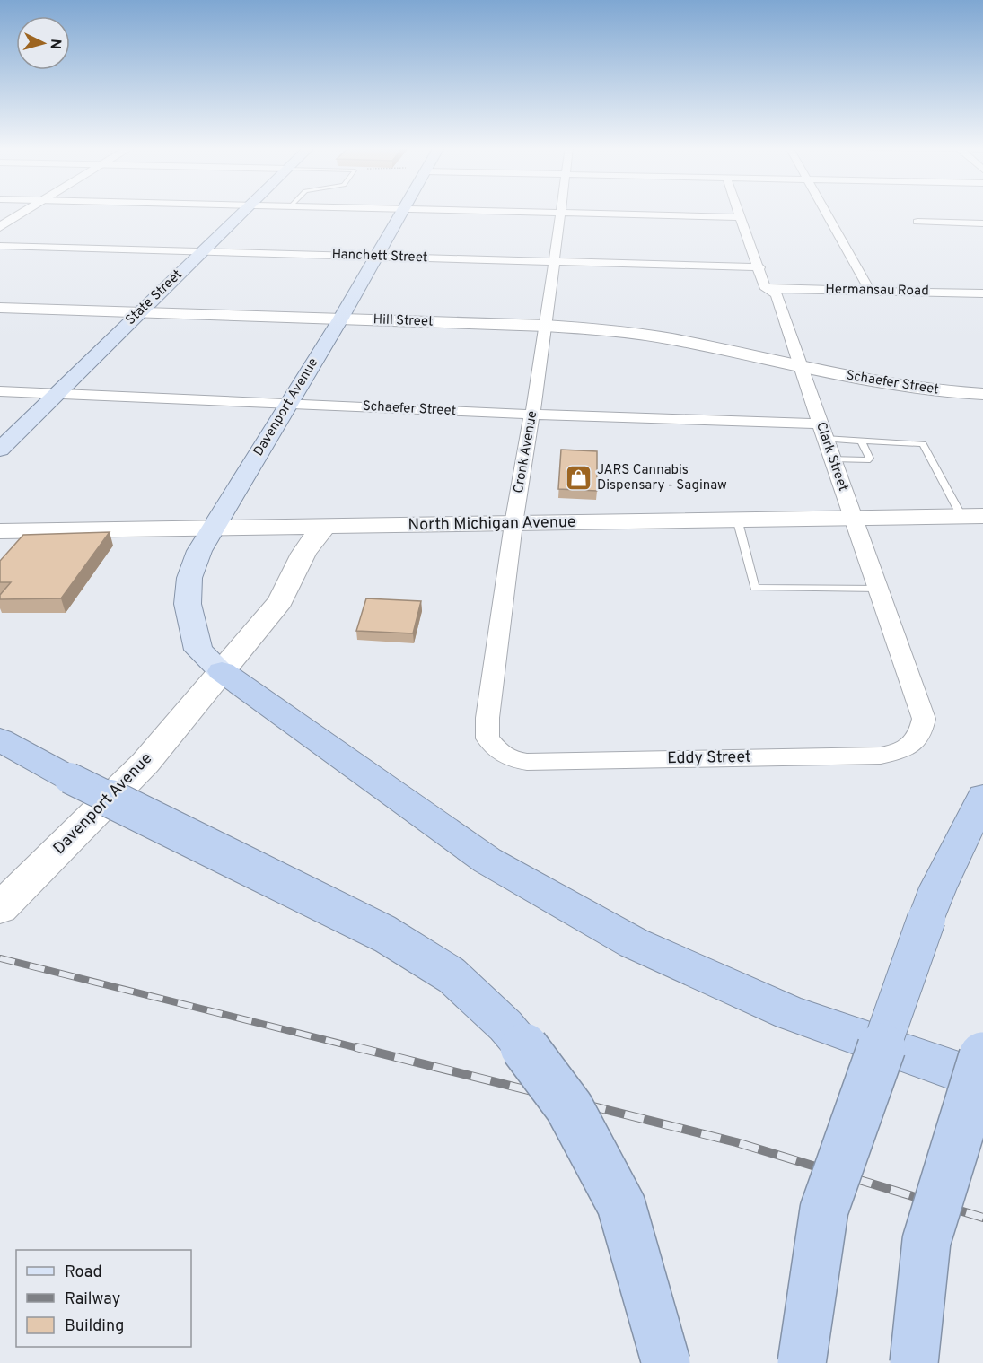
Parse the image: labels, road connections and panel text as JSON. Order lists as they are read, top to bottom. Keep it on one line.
{"streets":{"main road":["State Street","Hill Street","Schaefer Street","Davenport Avenue","North Michigan Avenue"],"street":["Hanchett Street","Hermansau Road","Cronk Avenue","Clark Street","Eddy Street"]},"crossings":[["Hanchett Street","State Street"],["Hanchett Street","Davenport Avenue"],["Hanchett Street","Cronk Avenue"],["Hanchett Street","Clark Street"],["Hermansau Road","Clark Street"],["State Street","Hill Street"],["State Street","Schaefer Street"],["Hill Street","Schaefer Street"],["Hill Street","Davenport Avenue"],["Hill Street","Cronk Avenue"],["Hill Street","Clark Street"],["Schaefer Street","Davenport Avenue"],["Schaefer Street","Cronk Avenue"],["Schaefer Street","Clark Street"],["Davenport Avenue","North Michigan Avenue"],["Cronk Avenue","North Michigan Avenue"],["Cronk Avenue","Eddy Street"],["Clark Street","North Michigan Avenue"],["Clark Street","Eddy Street"]],"places":{"shop":["JARS Cannabis Dispensary - Saginaw"]},"legend":["Road","Railway","Building"],"north":"right"}
